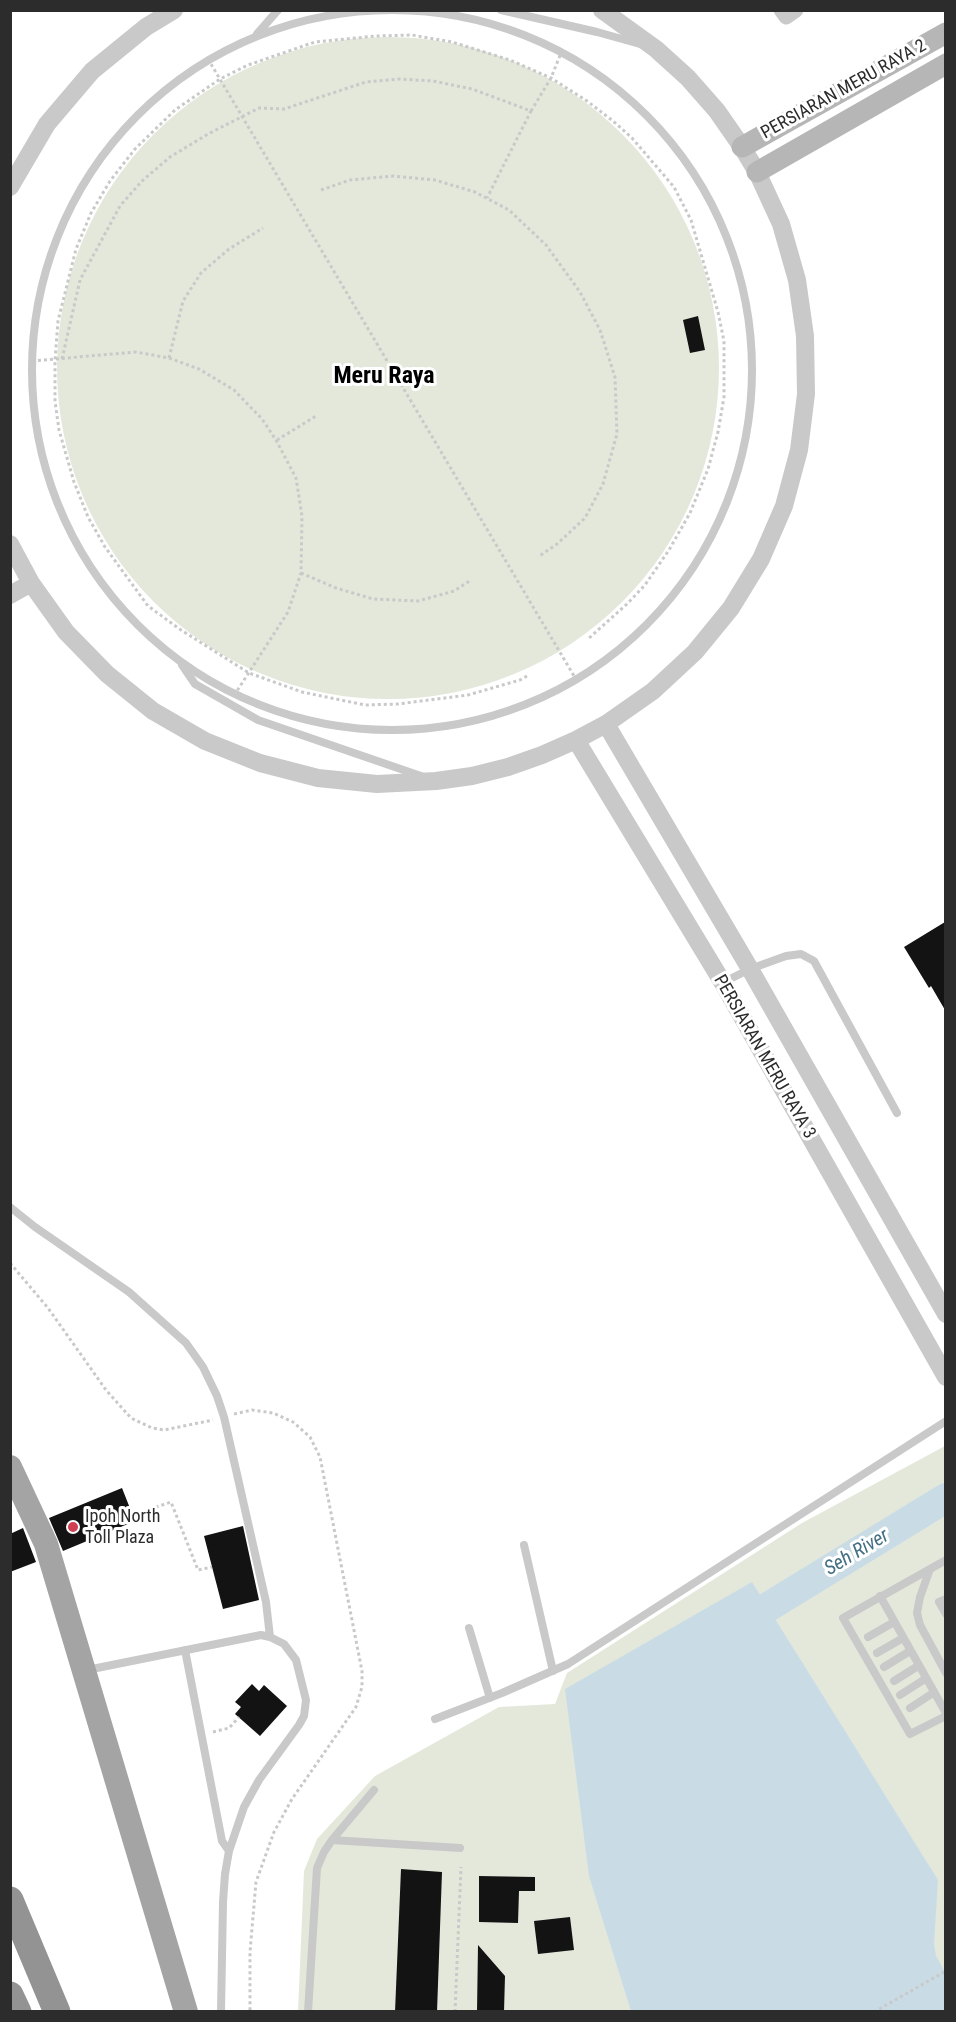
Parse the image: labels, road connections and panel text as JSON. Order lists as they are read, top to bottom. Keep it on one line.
{"streets":{"main road":["PERSIARAN MERU RAYA 2"],"street":["PERSIARAN MERU RAYA 3"]},"districts":["Meru Raya"],"water":["Seh River"],"places":["Ipoh North Toll Plaza"]}
